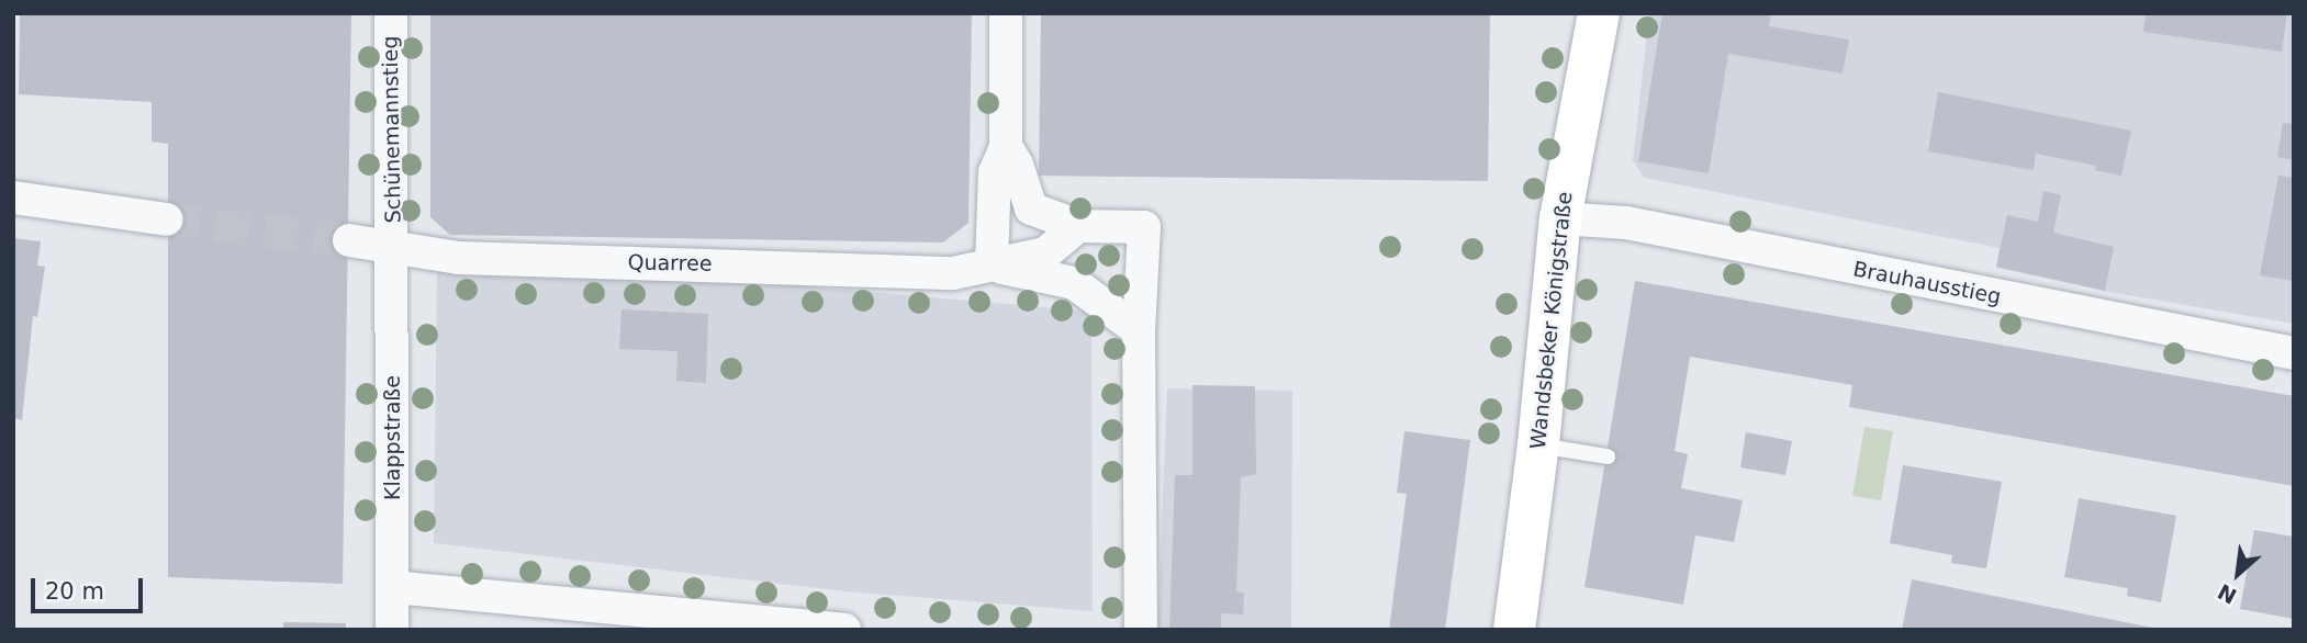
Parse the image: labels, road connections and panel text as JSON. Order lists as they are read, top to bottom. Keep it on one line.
{"streets":{"street":["Schünemannstieg","Quarree","Brauhausstieg","Wandsbeker Königstraße","Klappstraße"]},"crossings":[["Schünemannstieg","Quarree"],["Schünemannstieg","Klappstraße"],["Quarree","Klappstraße"],["Brauhausstieg","Wandsbeker Königstraße"]],"scale_bar":"20 m","north":"bottom left"}
